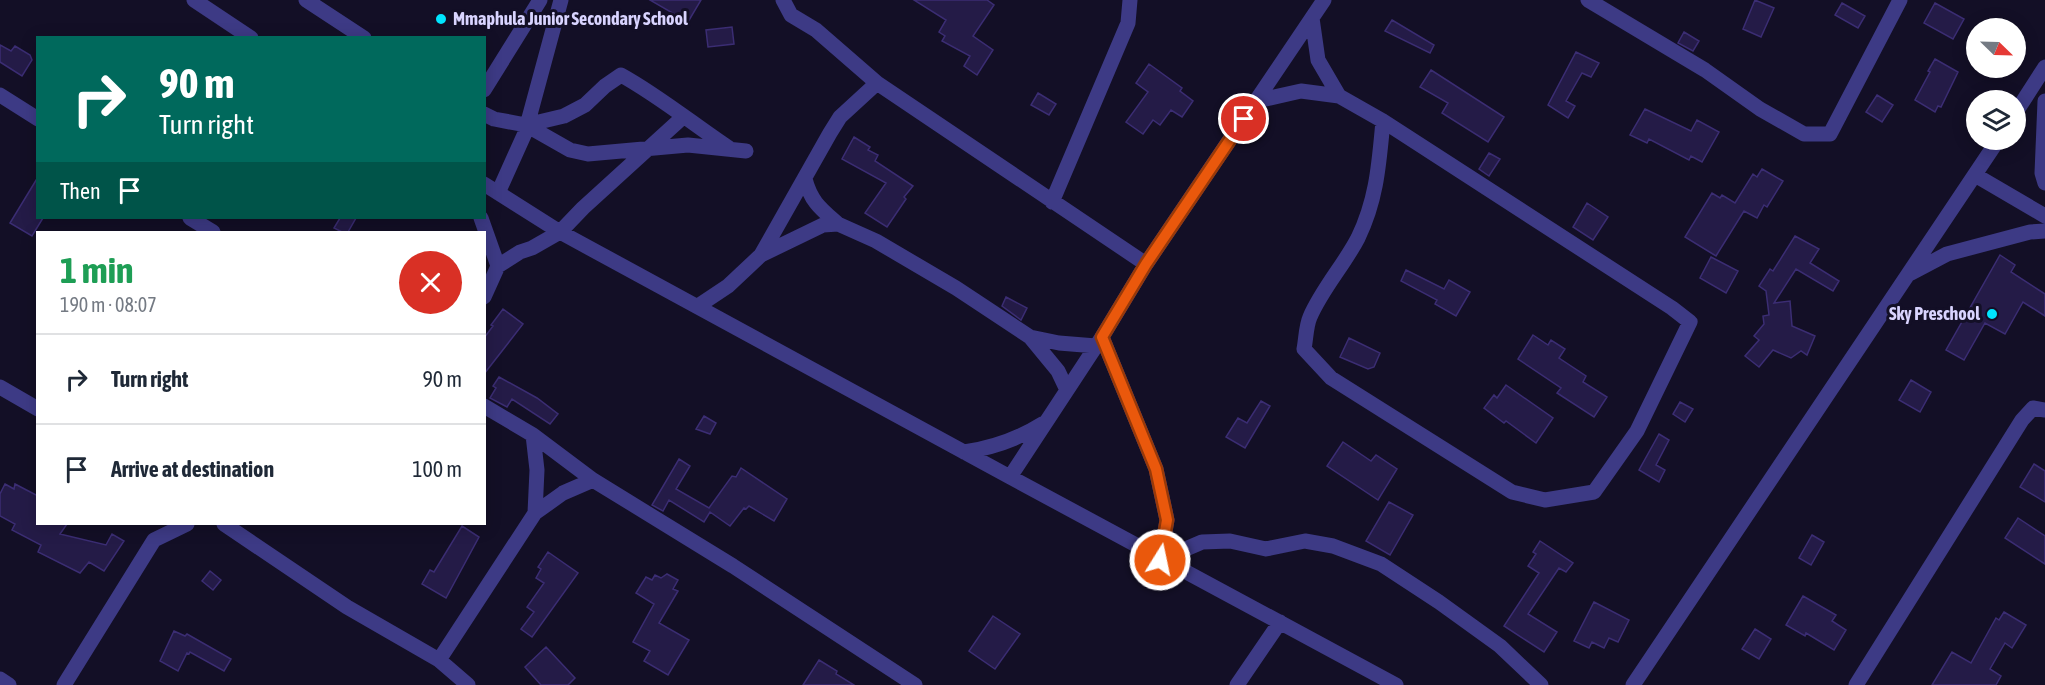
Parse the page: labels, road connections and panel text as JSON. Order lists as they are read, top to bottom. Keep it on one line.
{"places":["Mmaphula Junior Secondary School","Sky Preschool"],"north":"bottom right","page":{"turn":["90 m","Turn right"],"then":"Then","heading":["1 min","190 m · 08:07"],"list":[{"name":"Turn right","value":"90 m"},{"name":"Arrive at destination","value":"100 m"}]}}
